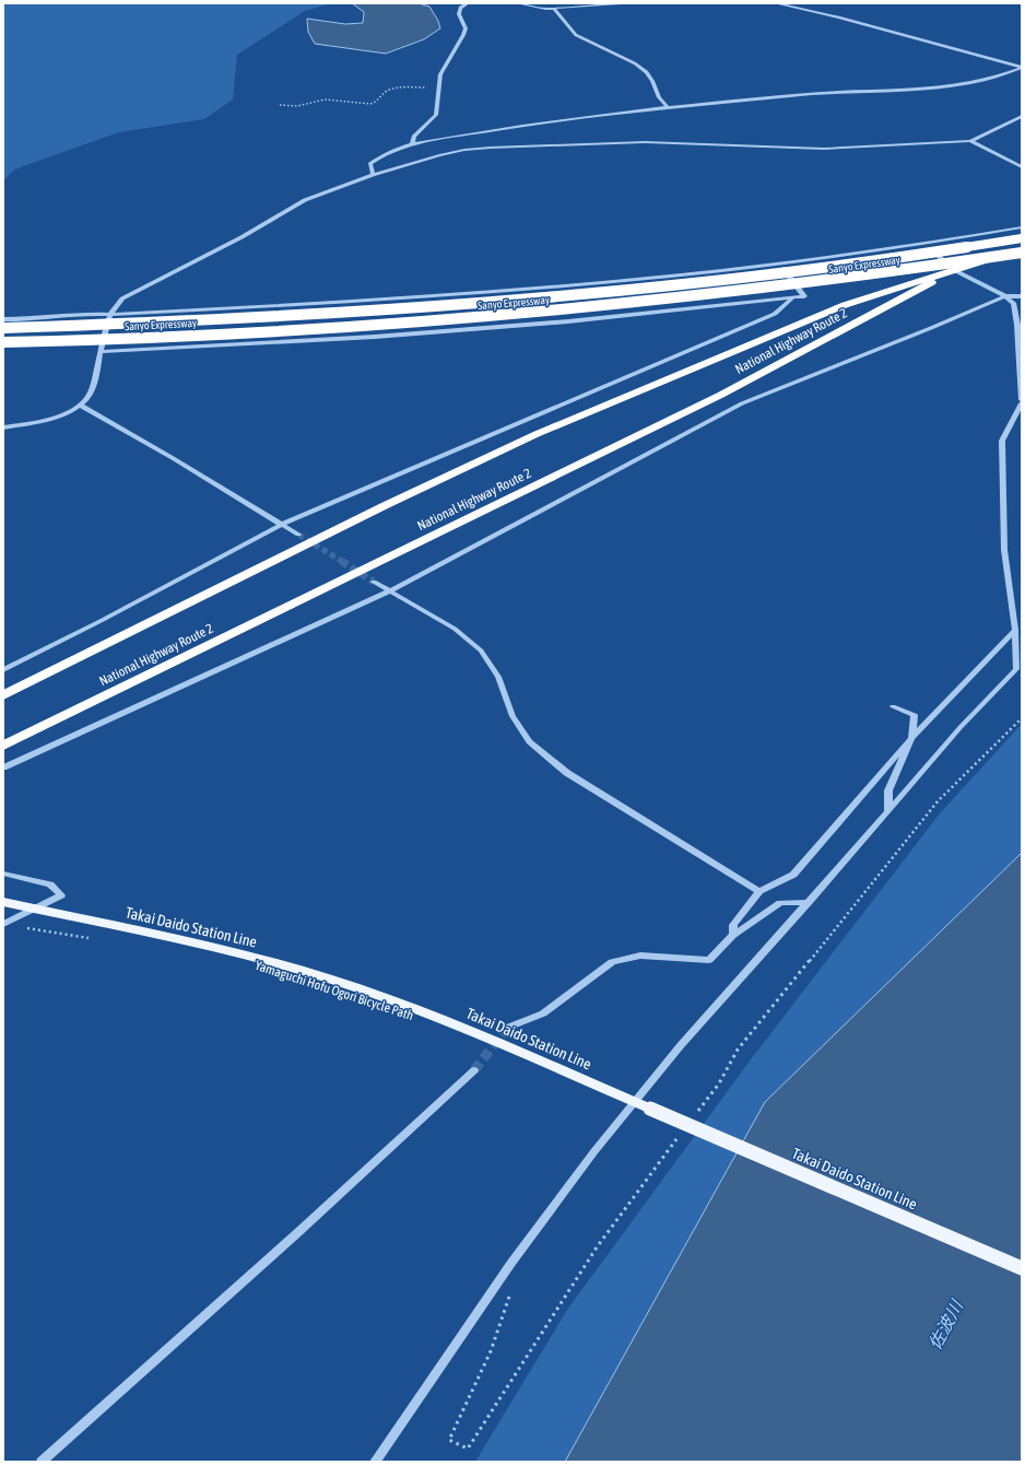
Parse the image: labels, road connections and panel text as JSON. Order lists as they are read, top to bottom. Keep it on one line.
{"streets":{"highway":["Sanyo Expressway","National Highway Route 2"],"main road":["Takai Daido Station Line"]},"crossings":[["Sanyo Expressway","National Highway Route 2"]],"water":["佐波川"]}
